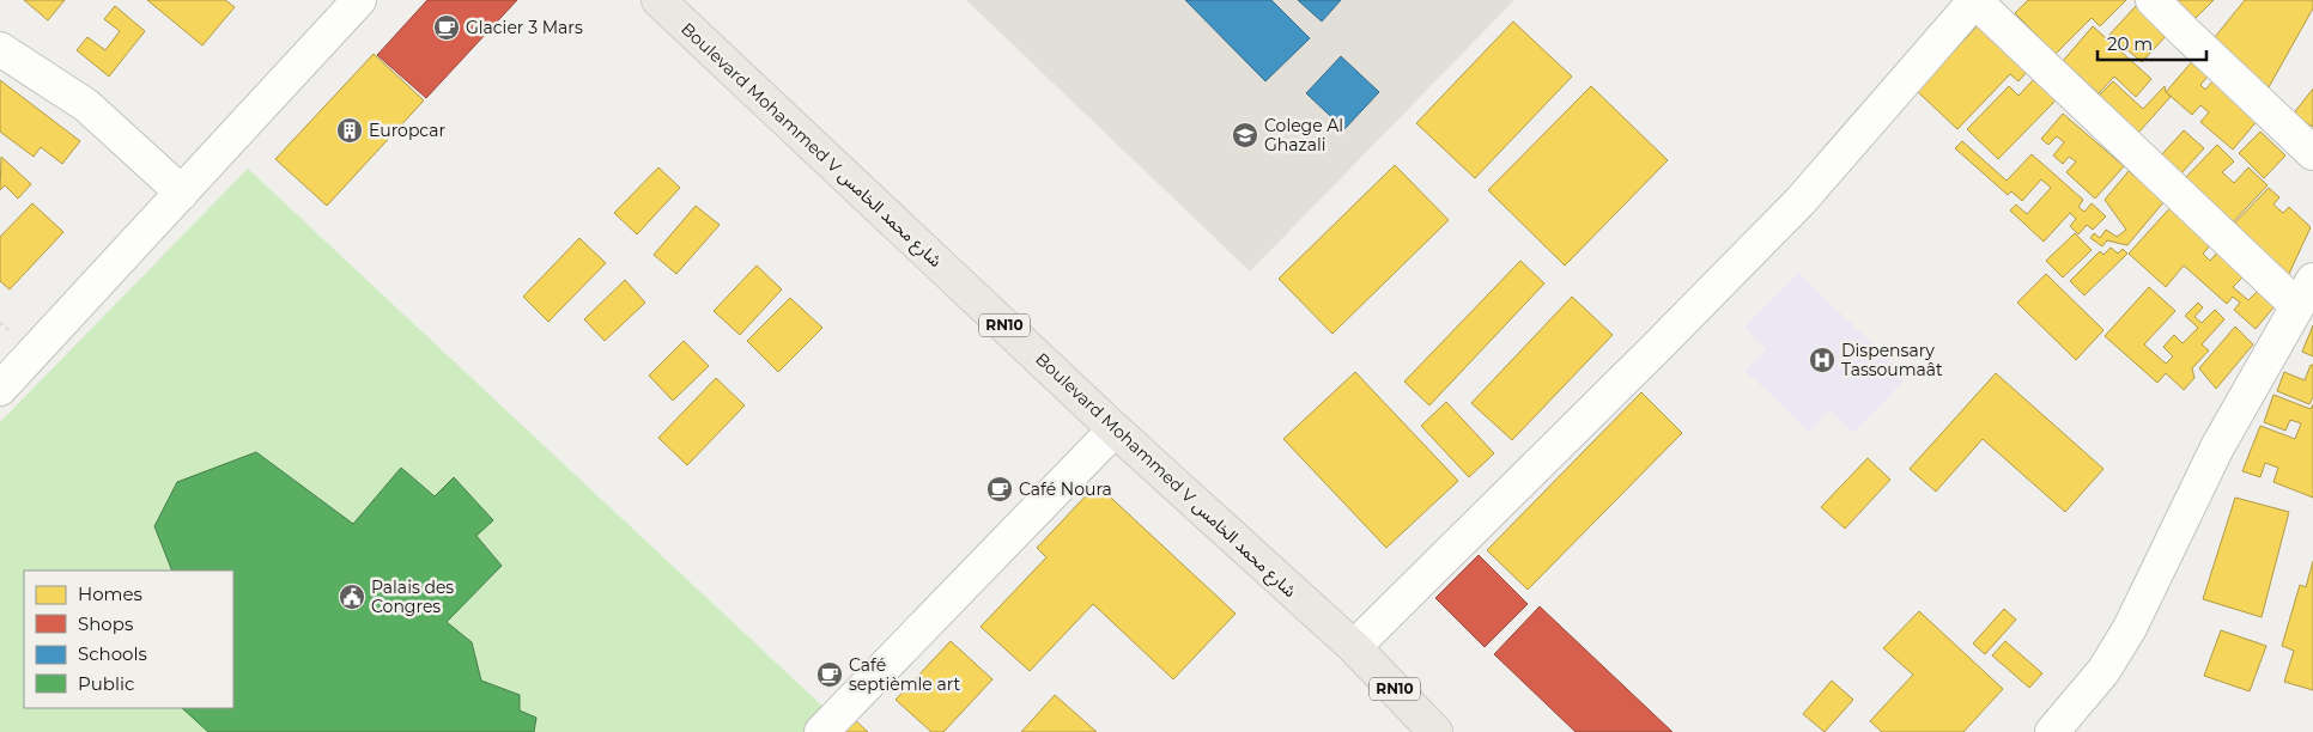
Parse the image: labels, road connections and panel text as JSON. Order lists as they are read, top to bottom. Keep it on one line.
{"streets":{"main road":["Boulevard Mohammed V شارع محمد الخامس","RN10"]},"places":{"cafe":["Glacier 3 Mars","Café Noura","Café septièmle art"],"building":["Europcar"],"school or university":["Colege Al Ghazali"],"hospital":["Dispensary Tassoumaât"],"public building":["Palais des Congres"]},"legend":["Homes","Shops","Schools","Public"],"scale_bar":"20 m"}
